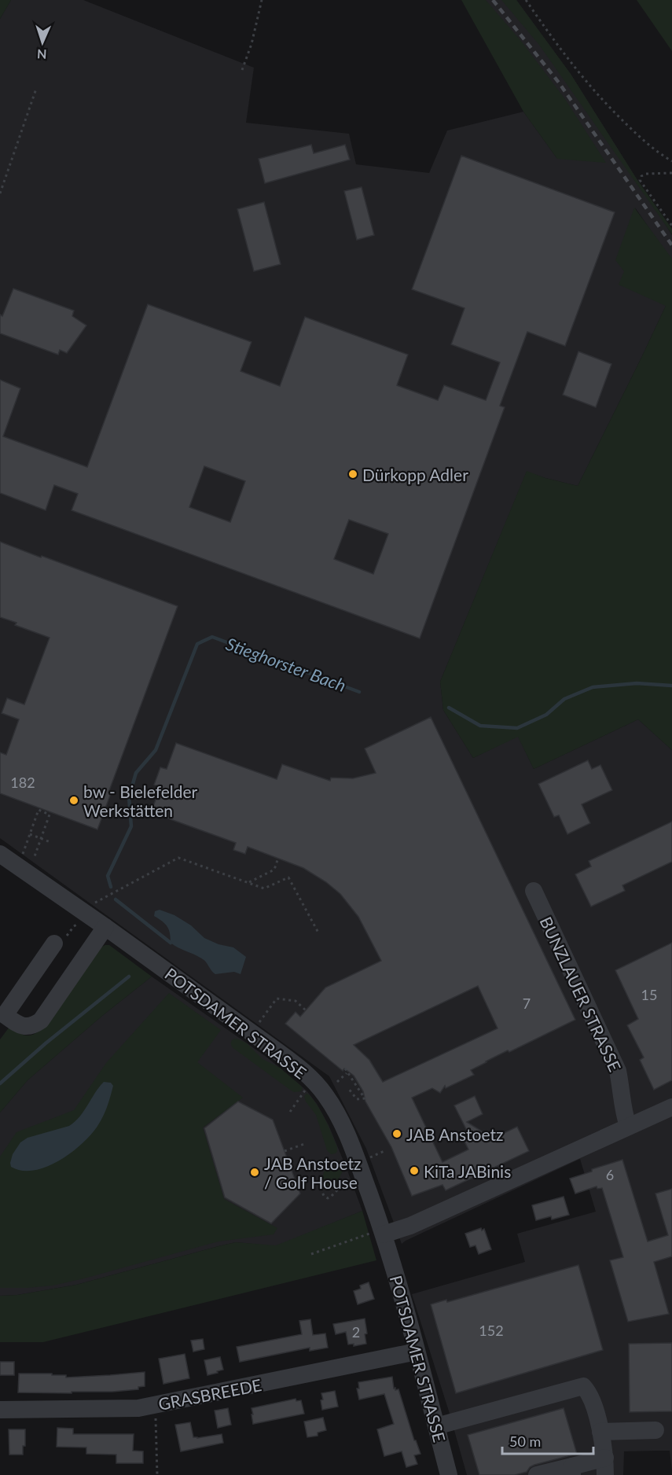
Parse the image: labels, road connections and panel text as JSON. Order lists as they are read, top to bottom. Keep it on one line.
{"streets":{"street":["BUNZLAUER STRASSE","POTSDAMER STRASSE","GRASBREEDE"]},"crossings":[["POTSDAMER STRASSE","GRASBREEDE"]],"water":["Stieghorster Bach"],"places":["Dürkopp Adler","bw - Bielefelder Werkstätten","JAB Anstoetz","KiTa JABinis","JAB Anstoetz / Golf House"],"house_numbers":["182","15","7","6","152","2"],"scale_bar":"50 m","north":"bottom"}
